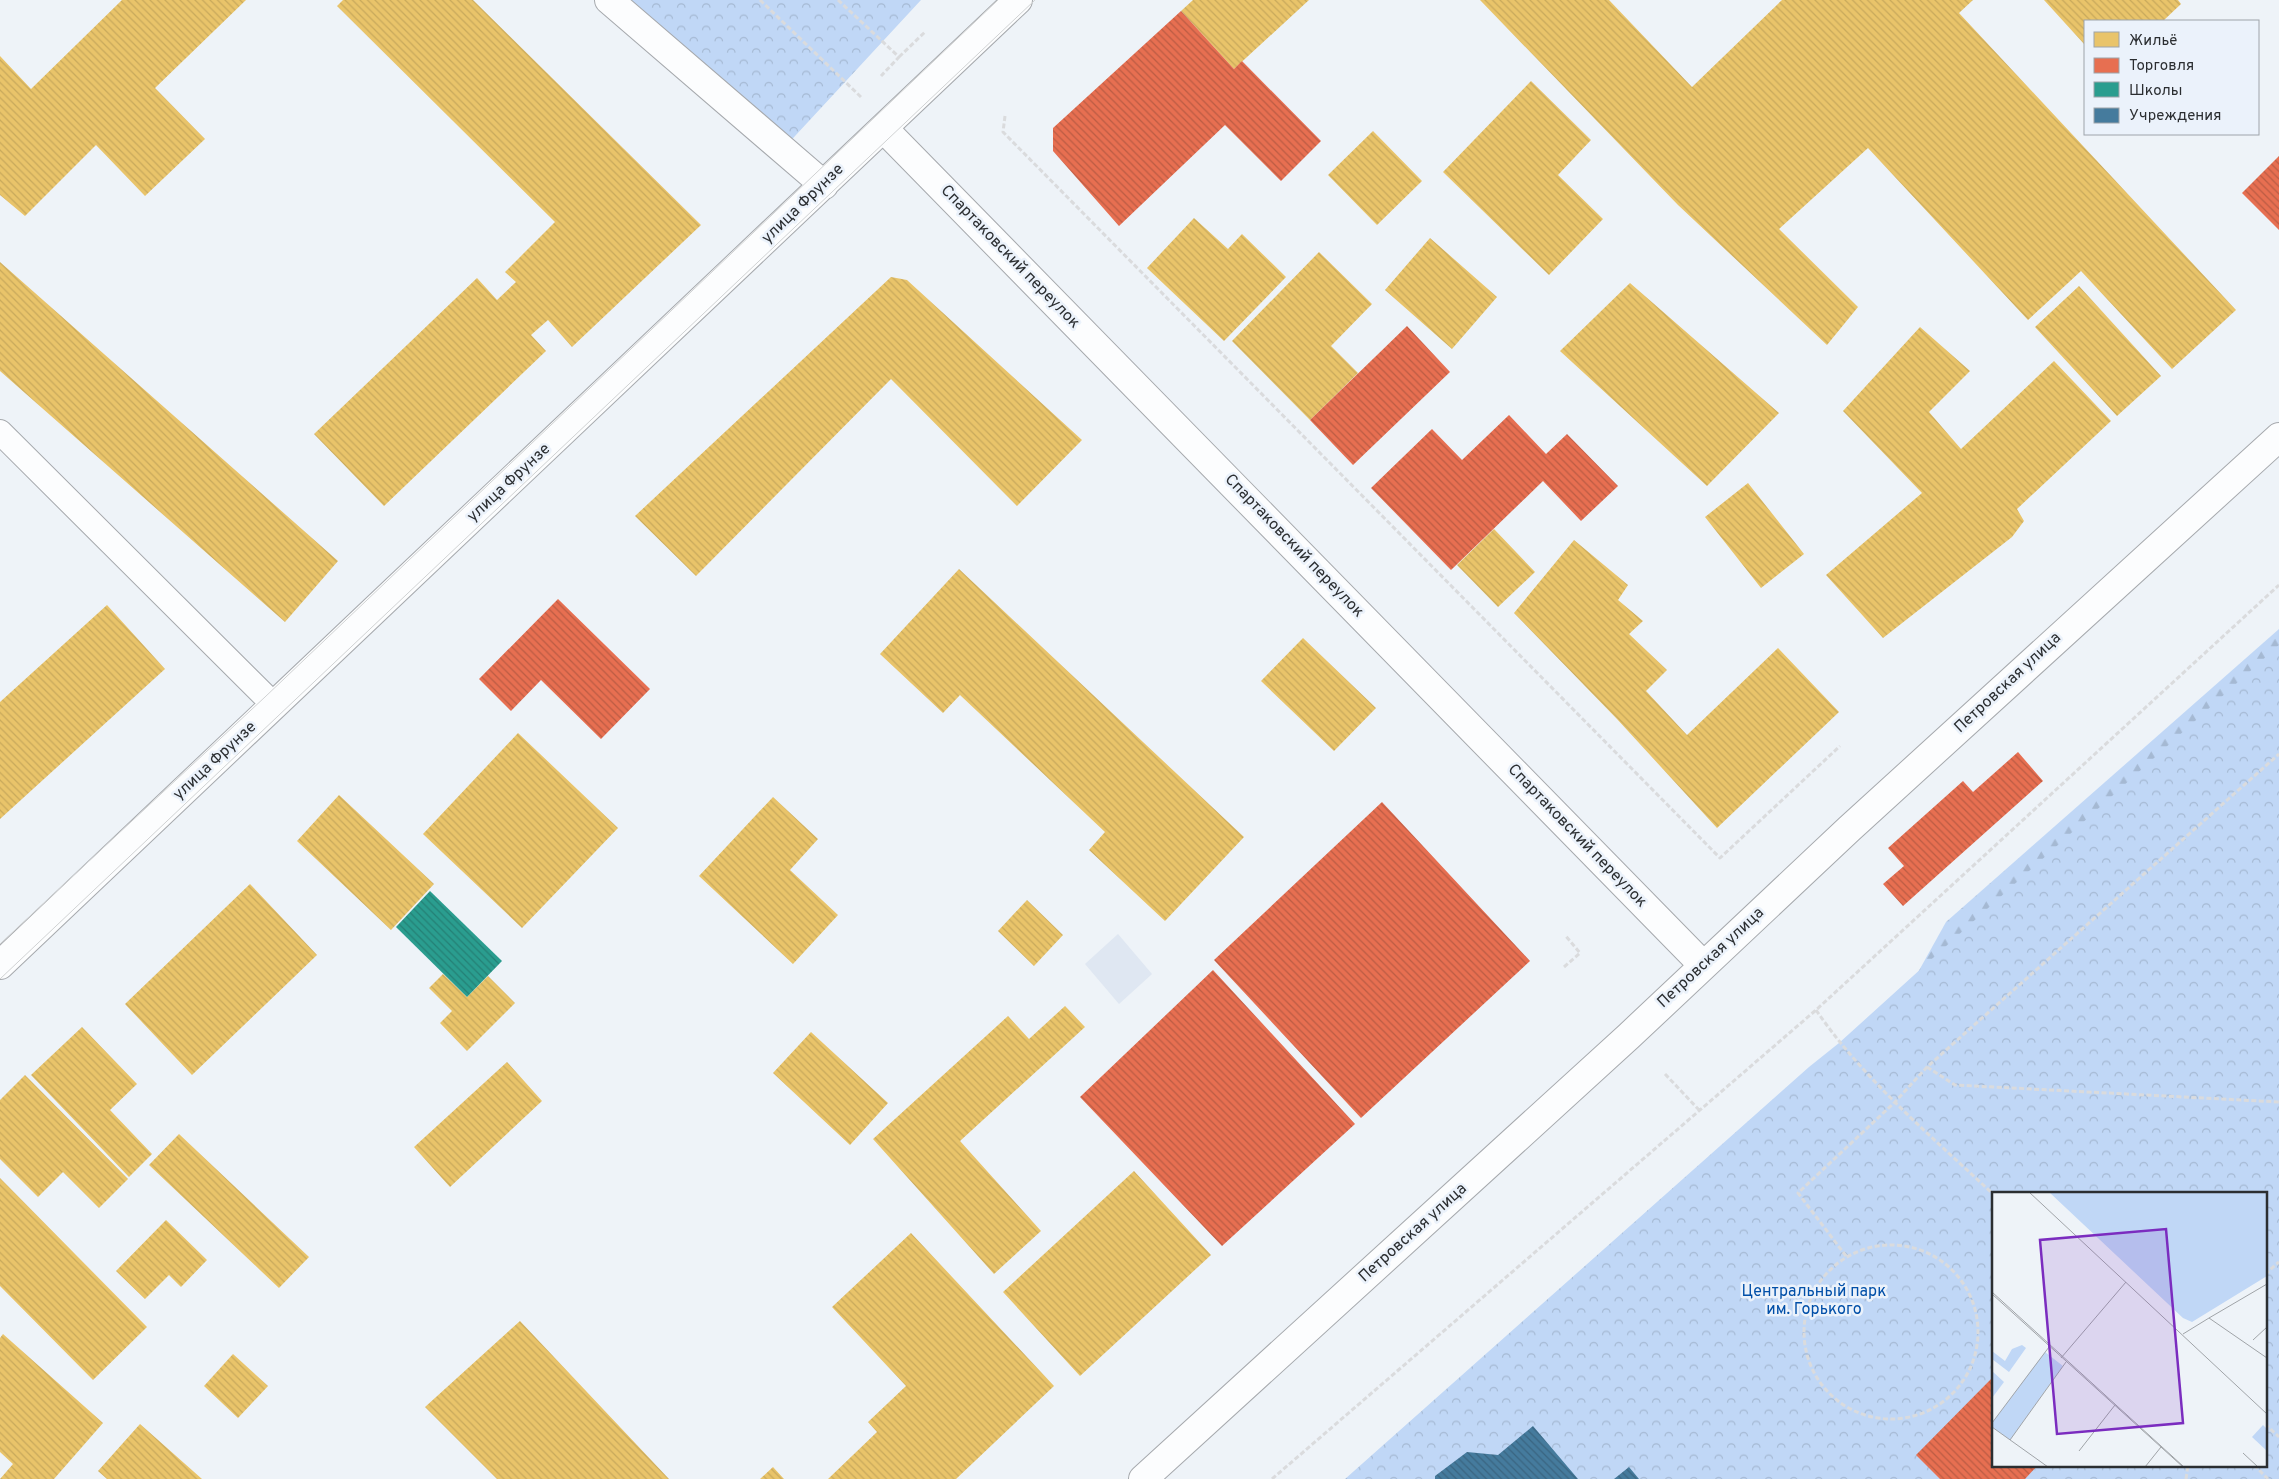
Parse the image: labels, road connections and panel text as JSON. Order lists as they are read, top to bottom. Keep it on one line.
{"streets":{"street":["улица Фрунзе","Спартаковский переулок","Петровская улица"]},"crossings":[["улица Фрунзе","Спартаковский переулок"],["Спартаковский переулок","Петровская улица"]],"parks":["Центральный парк им. Горького"],"legend":["Жильё","Торговля","Школы","Учреждения"]}
